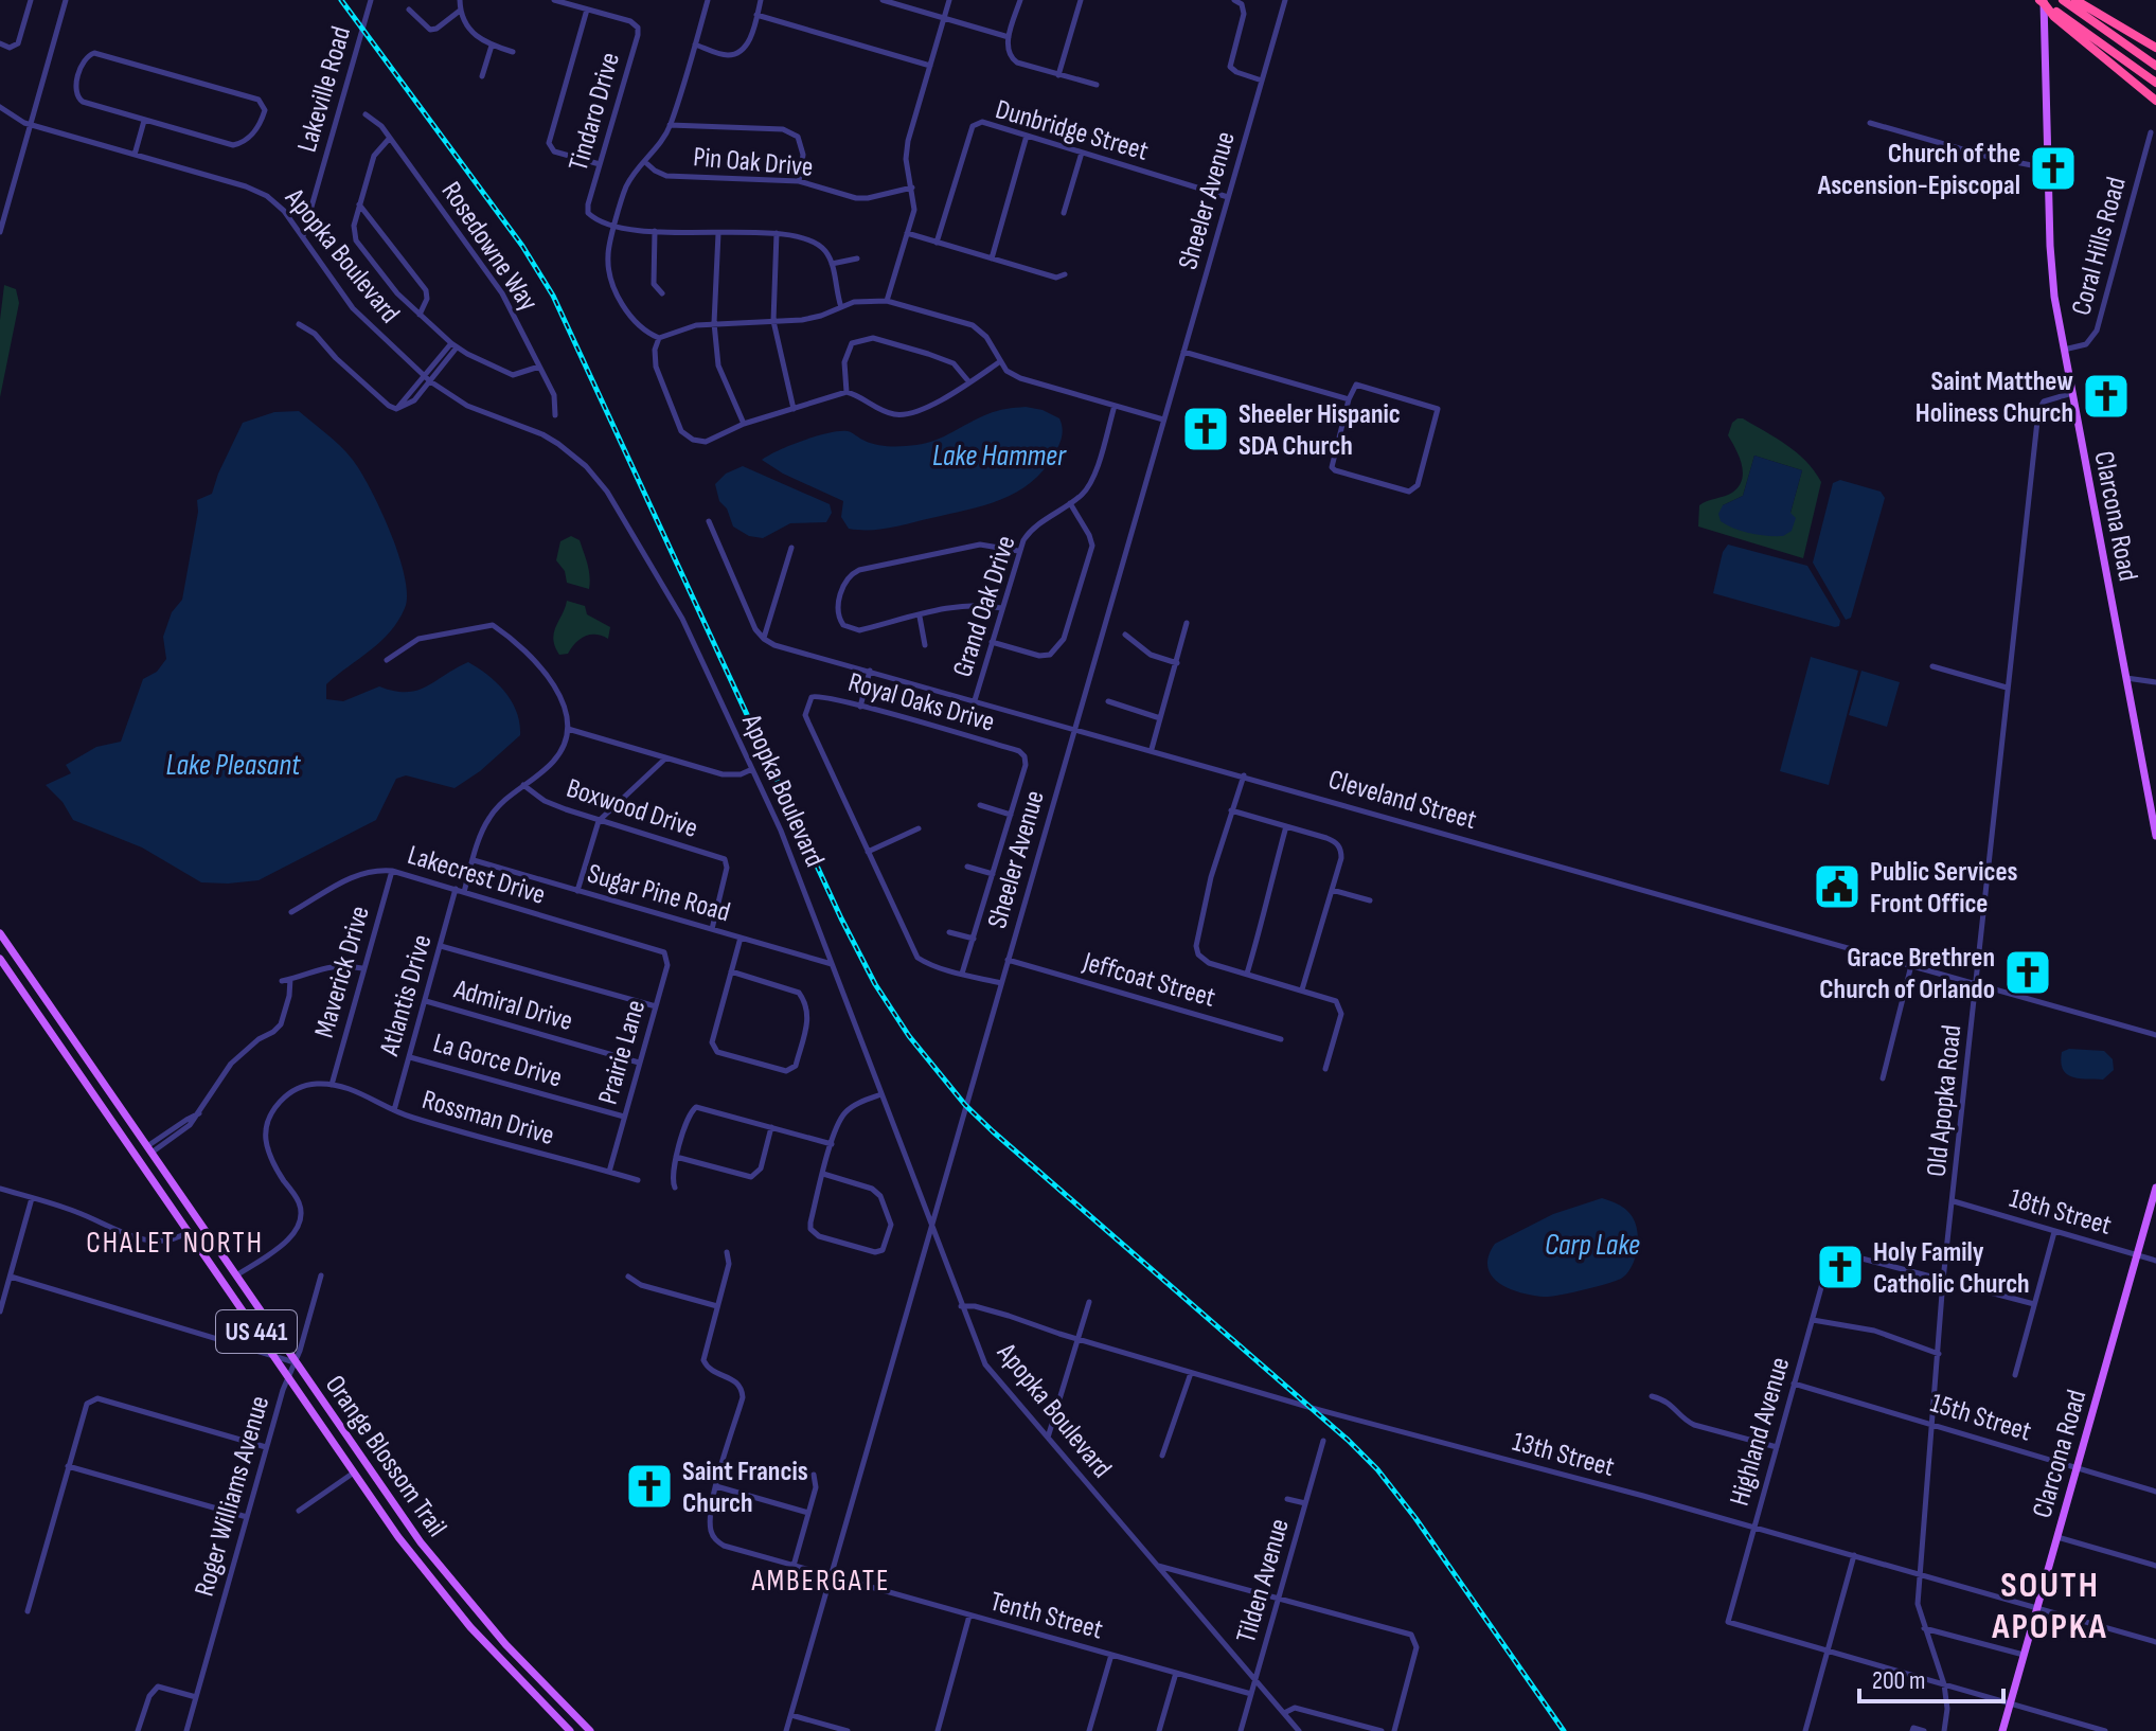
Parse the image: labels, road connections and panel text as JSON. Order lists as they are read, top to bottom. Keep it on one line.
{"streets":{"main road":["Clarcona Road","US 441","Orange Blossom Trail"],"street":["Lakeville Road","Tindaro Drive","Dunbridge Street","Pin Oak Drive","Sheeler Avenue","Rosedowne Way","Coral Hills Road","Apopka Boulevard","Grand Oak Drive","Royal Oaks Drive","Cleveland Street","Boxwood Drive","Lakecrest Drive","Sugar Pine Road","Maverick Drive","Jeffcoat Street","Atlantis Drive","Admiral Drive","Prairie Lane","La Gorce Drive","Old Apopka Road","Rossman Drive","18th Street","15th Street","Highland Avenue","13th Street","Roger Williams Avenue","Tilden Avenue","Tenth Street"]},"crossings":[["Lakeville Road","Apopka Boulevard"],["Dunbridge Street","Sheeler Avenue"],["Sheeler Avenue","Apopka Boulevard"],["Sheeler Avenue","Royal Oaks Drive"],["Sheeler Avenue","Cleveland Street"],["Sheeler Avenue","Jeffcoat Street"],["Sheeler Avenue","Tenth Street"],["Coral Hills Road","Clarcona Road"],["Apopka Boulevard","Sugar Pine Road"],["Apopka Boulevard","13th Street"],["Apopka Boulevard","Tilden Avenue"],["Clarcona Road","Old Apopka Road"],["Clarcona Road","18th Street"],["Clarcona Road","15th Street"],["Clarcona Road","13th Street"],["Grand Oak Drive","Cleveland Street"],["Cleveland Street","Old Apopka Road"],["Boxwood Drive","Sugar Pine Road"],["Lakecrest Drive","Maverick Drive"],["Lakecrest Drive","Atlantis Drive"],["Lakecrest Drive","Prairie Lane"],["Maverick Drive","Rossman Drive"],["Atlantis Drive","Admiral Drive"],["Atlantis Drive","La Gorce Drive"],["Atlantis Drive","Rossman Drive"],["Admiral Drive","Prairie Lane"],["Prairie Lane","La Gorce Drive"],["Prairie Lane","Rossman Drive"],["Old Apopka Road","18th Street"],["Old Apopka Road","15th Street"],["Old Apopka Road","Highland Avenue"],["Old Apopka Road","13th Street"],["15th Street","Highland Avenue"],["Highland Avenue","13th Street"],["Orange Blossom Trail","Roger Williams Avenue"],["Tilden Avenue","Tenth Street"]],"districts":["CHALET NORTH","AMBERGATE","SOUTH APOPKA"],"water":["Lake Hammer","Lake Pleasant","Carp Lake"],"places":{"church":["Church of the Ascension-Episcopal","Saint Matthew Holiness Church","Sheeler Hispanic SDA Church","Grace Brethren Church of Orlando","Holy Family Catholic Church","Saint Francis Church"],"public building":["Public Services Front Office"]},"scale_bar":"200 m"}
